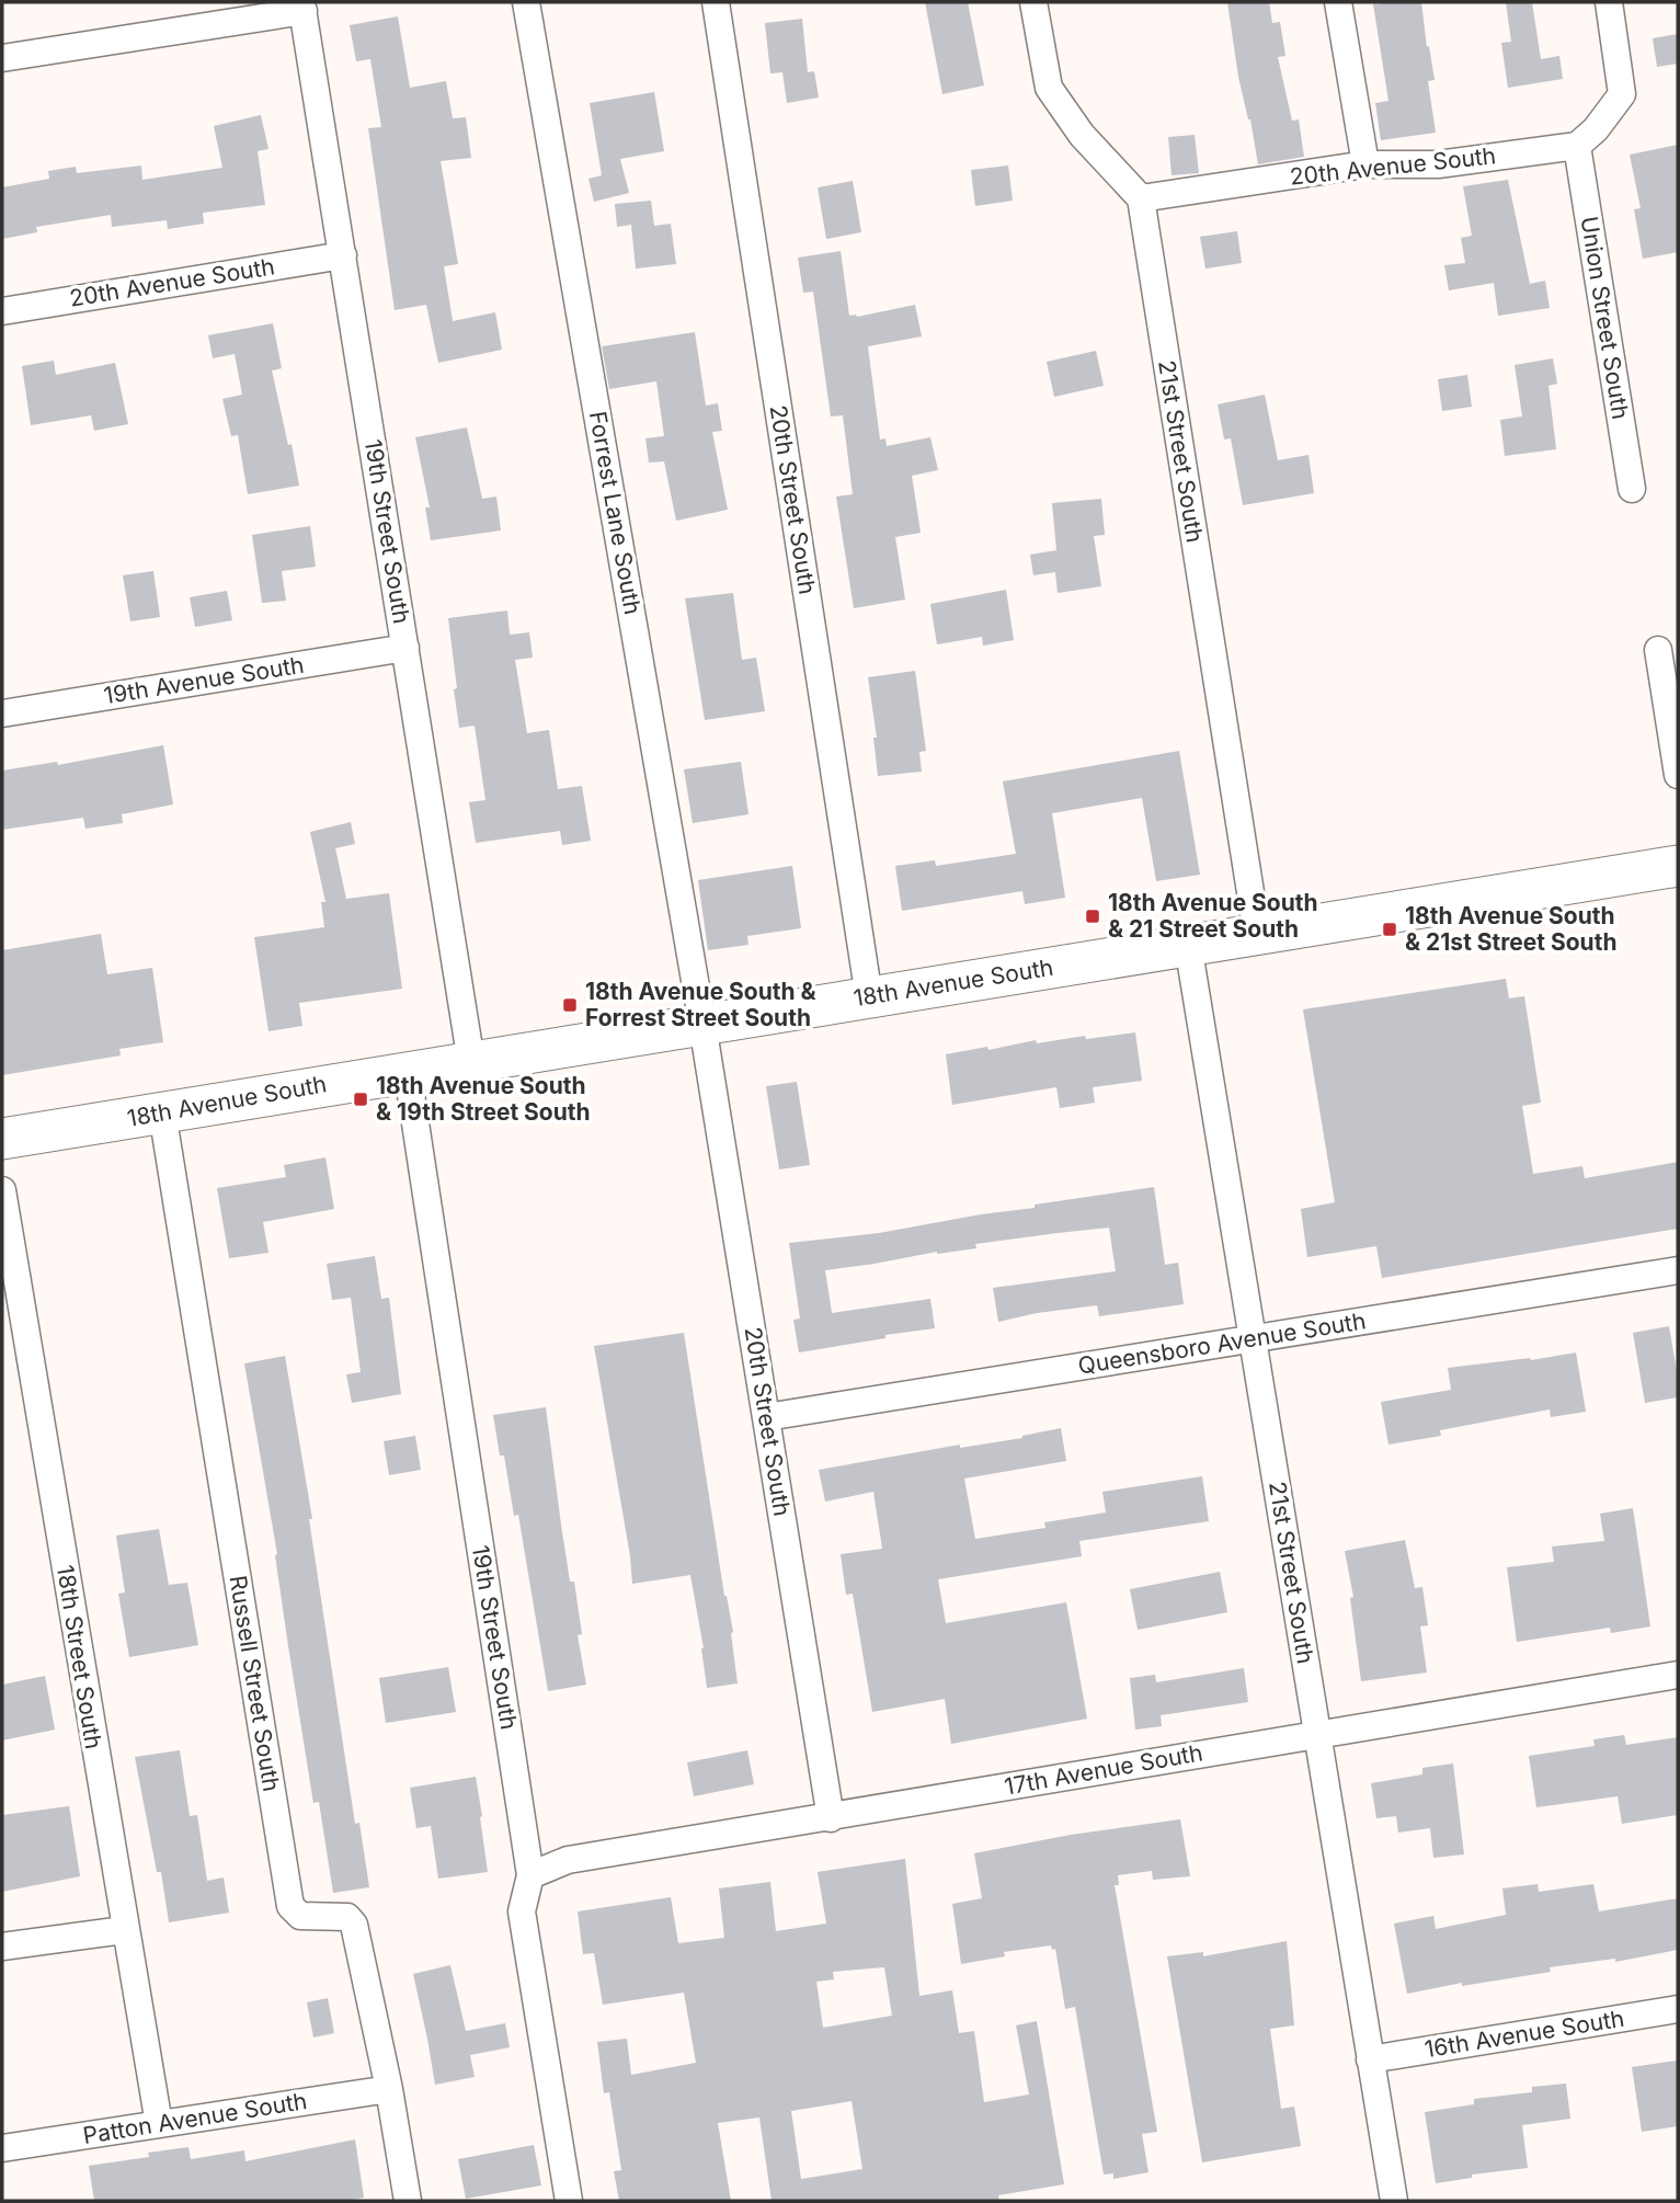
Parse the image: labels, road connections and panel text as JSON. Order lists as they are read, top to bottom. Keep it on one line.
{"streets":{"street":["20th Avenue South","Union Street South","21st Street South","20th Street South","Forrest Lane South","19th Street South","19th Avenue South","18th Avenue South","Queensboro Avenue South","18th Street South","Russell Street South","17th Avenue South","16th Avenue South","Patton Avenue South"]},"crossings":[["20th Avenue South","Union Street South"],["20th Avenue South","21st Street South"],["20th Avenue South","19th Street South"],["21st Street South","18th Avenue South"],["21st Street South","Queensboro Avenue South"],["21st Street South","17th Avenue South"],["21st Street South","16th Avenue South"],["20th Street South","Forrest Lane South"],["20th Street South","18th Avenue South"],["20th Street South","Queensboro Avenue South"],["20th Street South","17th Avenue South"],["Forrest Lane South","18th Avenue South"],["19th Street South","19th Avenue South"],["19th Street South","18th Avenue South"],["19th Street South","17th Avenue South"],["18th Avenue South","Russell Street South"],["18th Street South","Patton Avenue South"],["Russell Street South","Patton Avenue South"]],"places":{"transit":["18th Avenue South & 21 Street South","18th Avenue South & 21st Street South","18th Avenue South & Forrest Street South","18th Avenue South & 19th Street South"]}}
